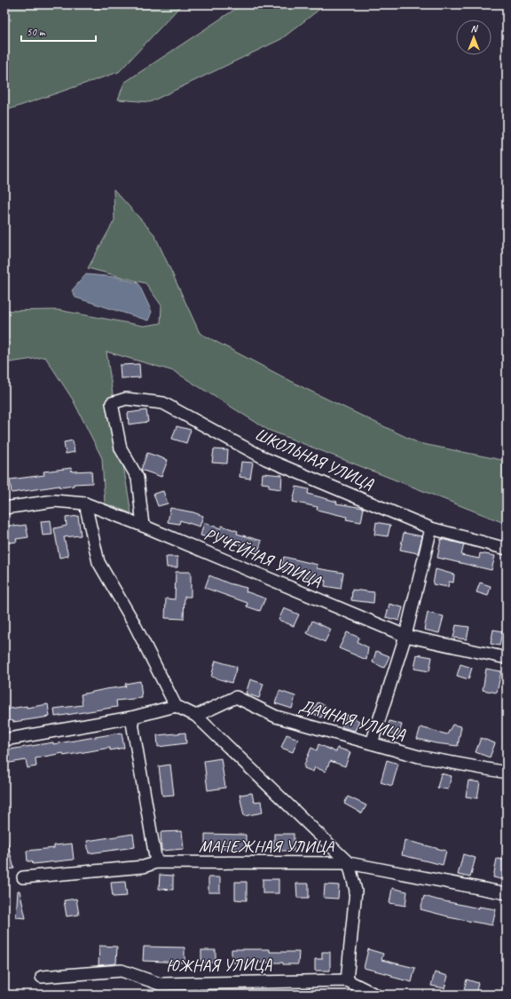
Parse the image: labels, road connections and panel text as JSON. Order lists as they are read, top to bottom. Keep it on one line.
{"streets":{"street":["ШКОЛЬНАЯ УЛИЦА","РУЧЕЙНАЯ УЛИЦА","ДАЧНАЯ УЛИЦА","МАНЕЖНАЯ УЛИЦА","ЮЖНАЯ УЛИЦА"]},"crossings":[["ШКОЛЬНАЯ УЛИЦА","РУЧЕЙНАЯ УЛИЦА"]],"scale_bar":"50 m","north":"top"}
